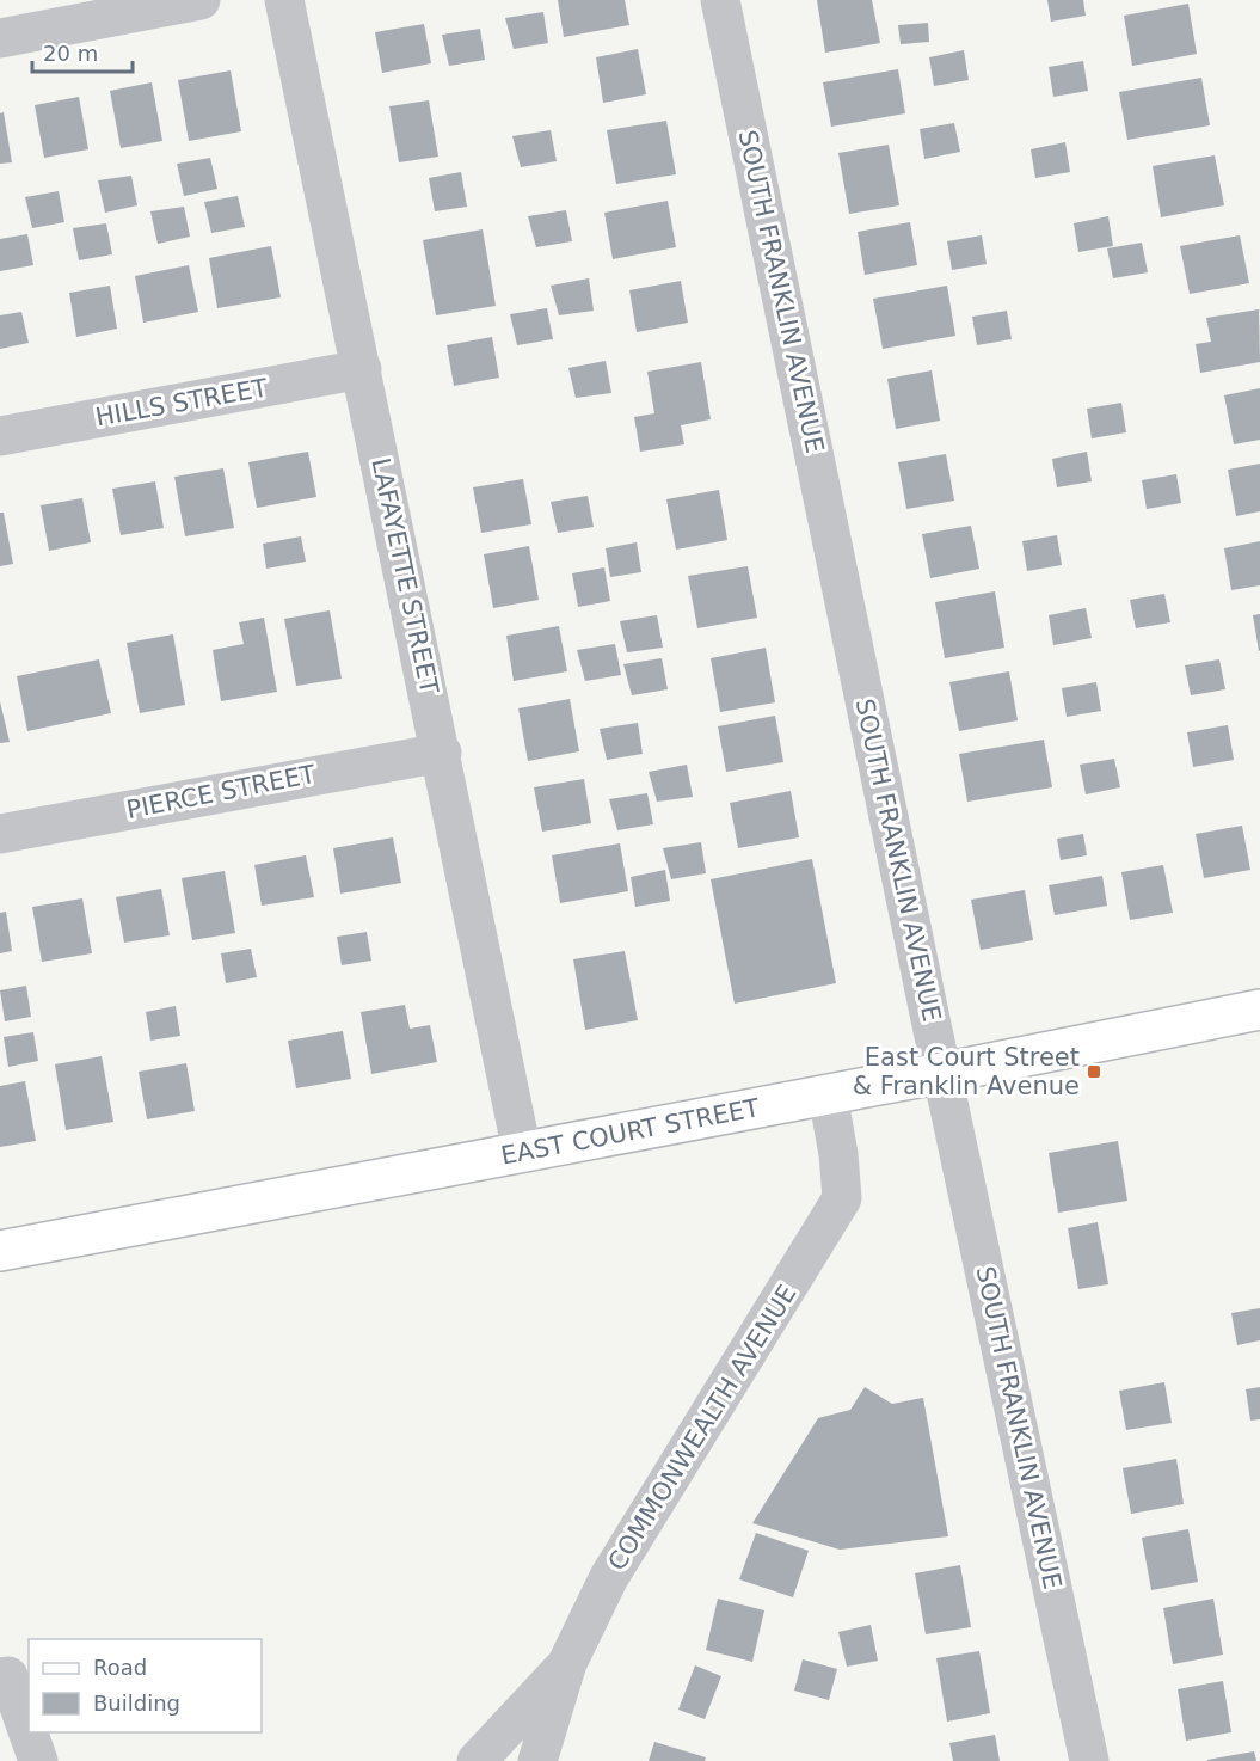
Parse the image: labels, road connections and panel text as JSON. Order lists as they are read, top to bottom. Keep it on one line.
{"streets":{"main road":["EAST COURT STREET"],"street":["SOUTH FRANKLIN AVENUE","HILLS STREET","LAFAYETTE STREET","PIERCE STREET","COMMONWEALTH AVENUE"]},"crossings":[["SOUTH FRANKLIN AVENUE","EAST COURT STREET"],["HILLS STREET","LAFAYETTE STREET"],["LAFAYETTE STREET","PIERCE STREET"],["LAFAYETTE STREET","EAST COURT STREET"],["EAST COURT STREET","COMMONWEALTH AVENUE"]],"places":{"transit":["East Court Street & Franklin Avenue"]},"legend":["Road","Building"],"scale_bar":"20 m"}
